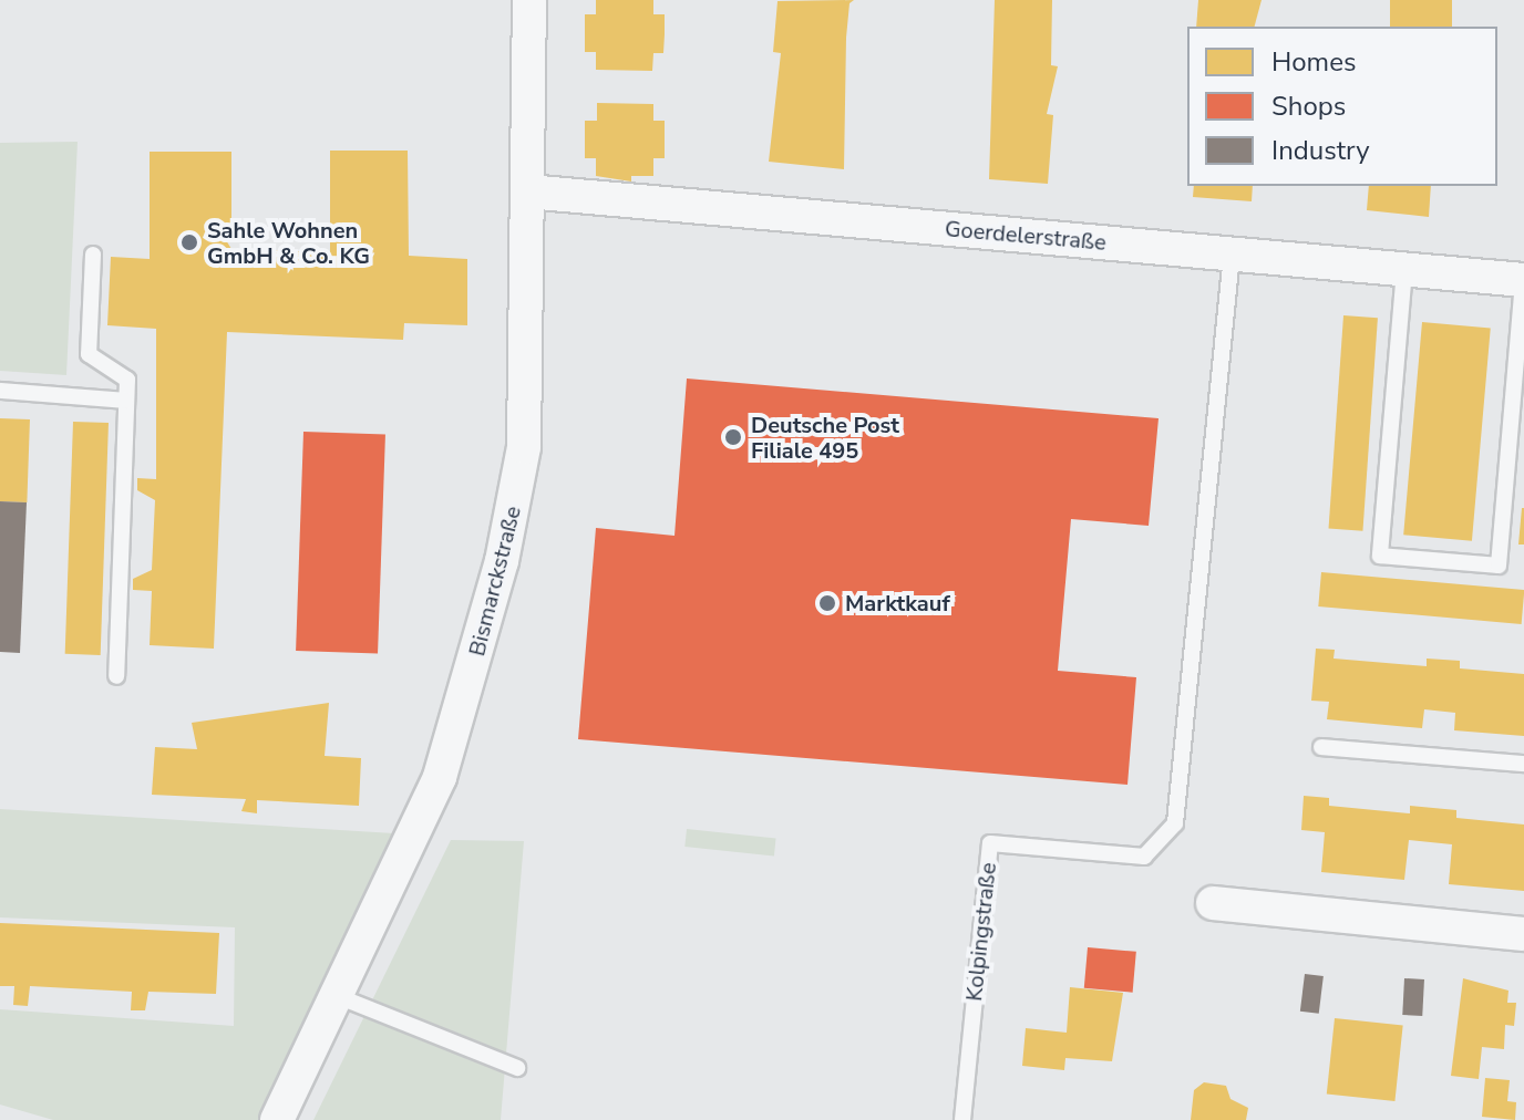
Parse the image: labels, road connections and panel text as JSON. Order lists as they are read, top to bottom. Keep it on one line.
{"streets":{"street":["Goerdelerstraße","Bismarckstraße"],"lane":["Kolpingstraße"]},"crossings":[["Goerdelerstraße","Bismarckstraße"],["Goerdelerstraße","Kolpingstraße"]],"places":["Sahle Wohnen GmbH & Co. KG","Deutsche Post Filiale 495","Marktkauf"],"legend":["Homes","Shops","Industry"]}
